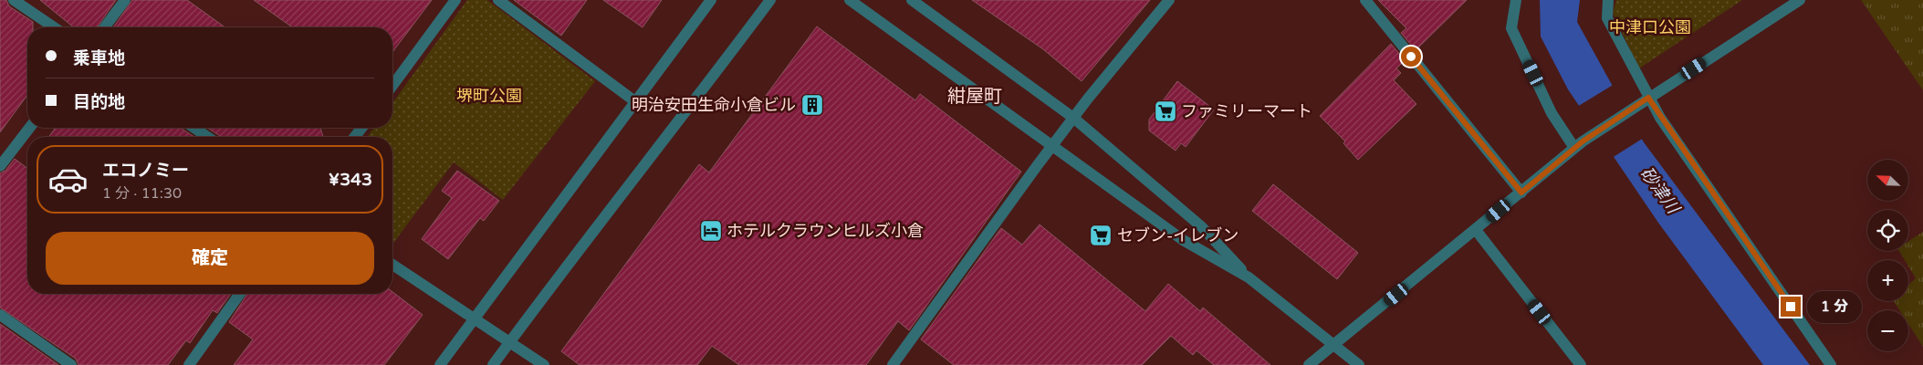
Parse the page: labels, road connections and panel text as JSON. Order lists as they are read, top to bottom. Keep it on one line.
{"districts":["紺屋町"],"water":["砂津川"],"parks":["中津口公園","堺町公園"],"places":{"building":["明治安田生命小倉ビル"],"supermarket":["ファミリーマート","セブン-イレブン"],"hotel":["ホテルクラウンヒルズ小倉"]},"north":"top left","page":{"banner":["乗車地","目的地"],"list":[{"name":"エコノミー","note":"1 分 · 11:30","value":"¥343"}],"map_buttons":["+","−"],"buttons":"確定","bubble":"1 分"}}
